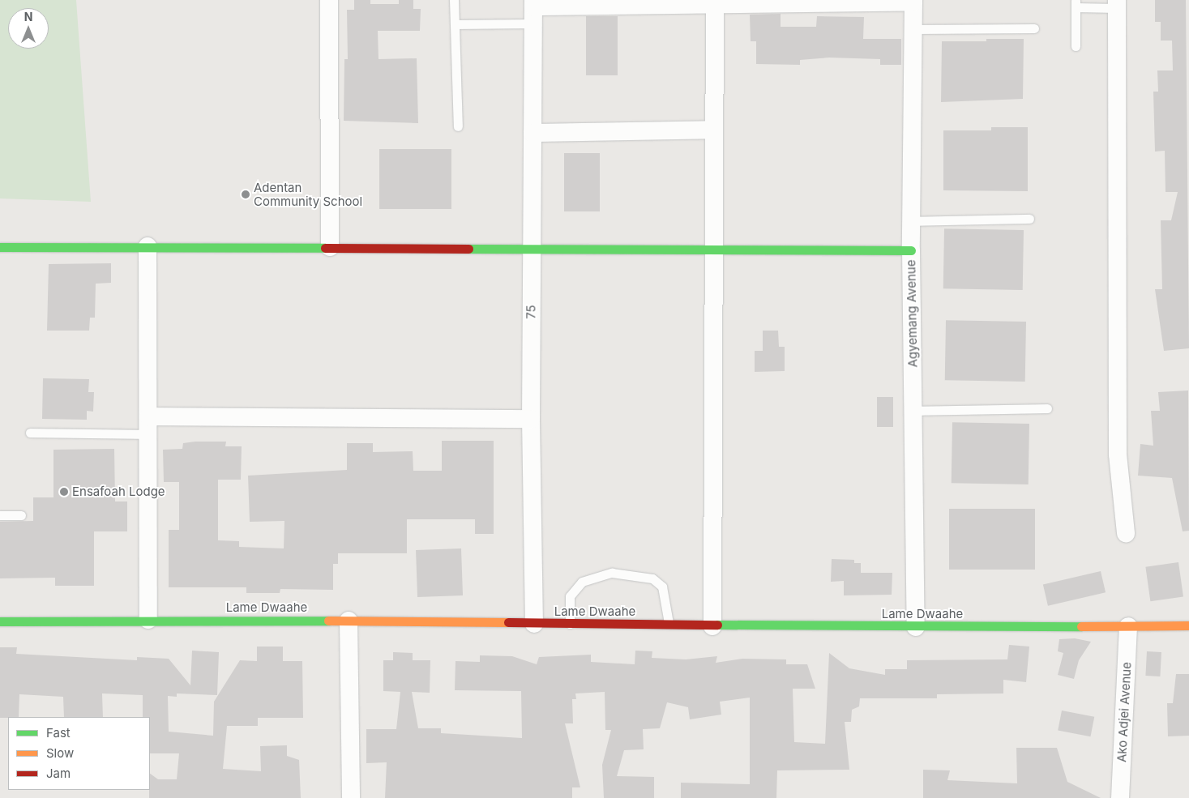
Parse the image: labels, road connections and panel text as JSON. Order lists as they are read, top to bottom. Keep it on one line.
{"streets":{"street":["75","Agyemang Avenue","Lame Dwaahe","Ako Adjei Avenue"]},"crossings":[["75","Lame Dwaahe"],["Agyemang Avenue","Lame Dwaahe"],["Lame Dwaahe","Ako Adjei Avenue"]],"places":["Adentan Community School","Ensafoah Lodge"],"legend":["Fast","Slow","Jam"],"north":"top"}
